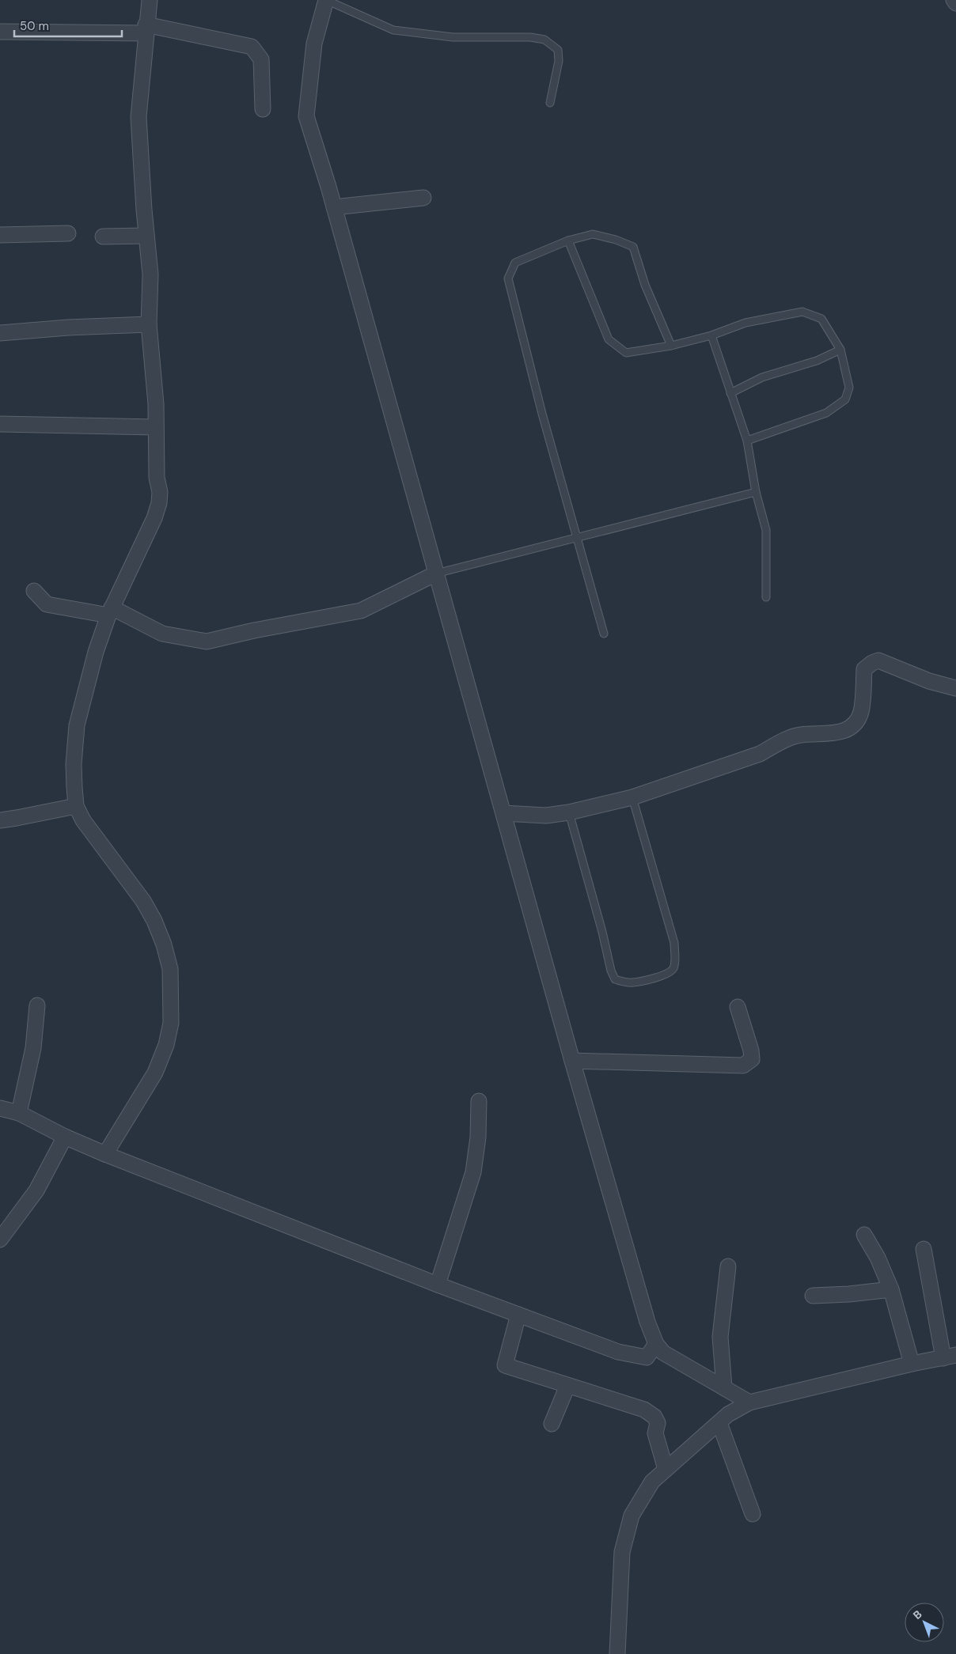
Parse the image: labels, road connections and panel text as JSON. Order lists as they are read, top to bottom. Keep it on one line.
{"scale_bar":"50 m","north":"top left"}
